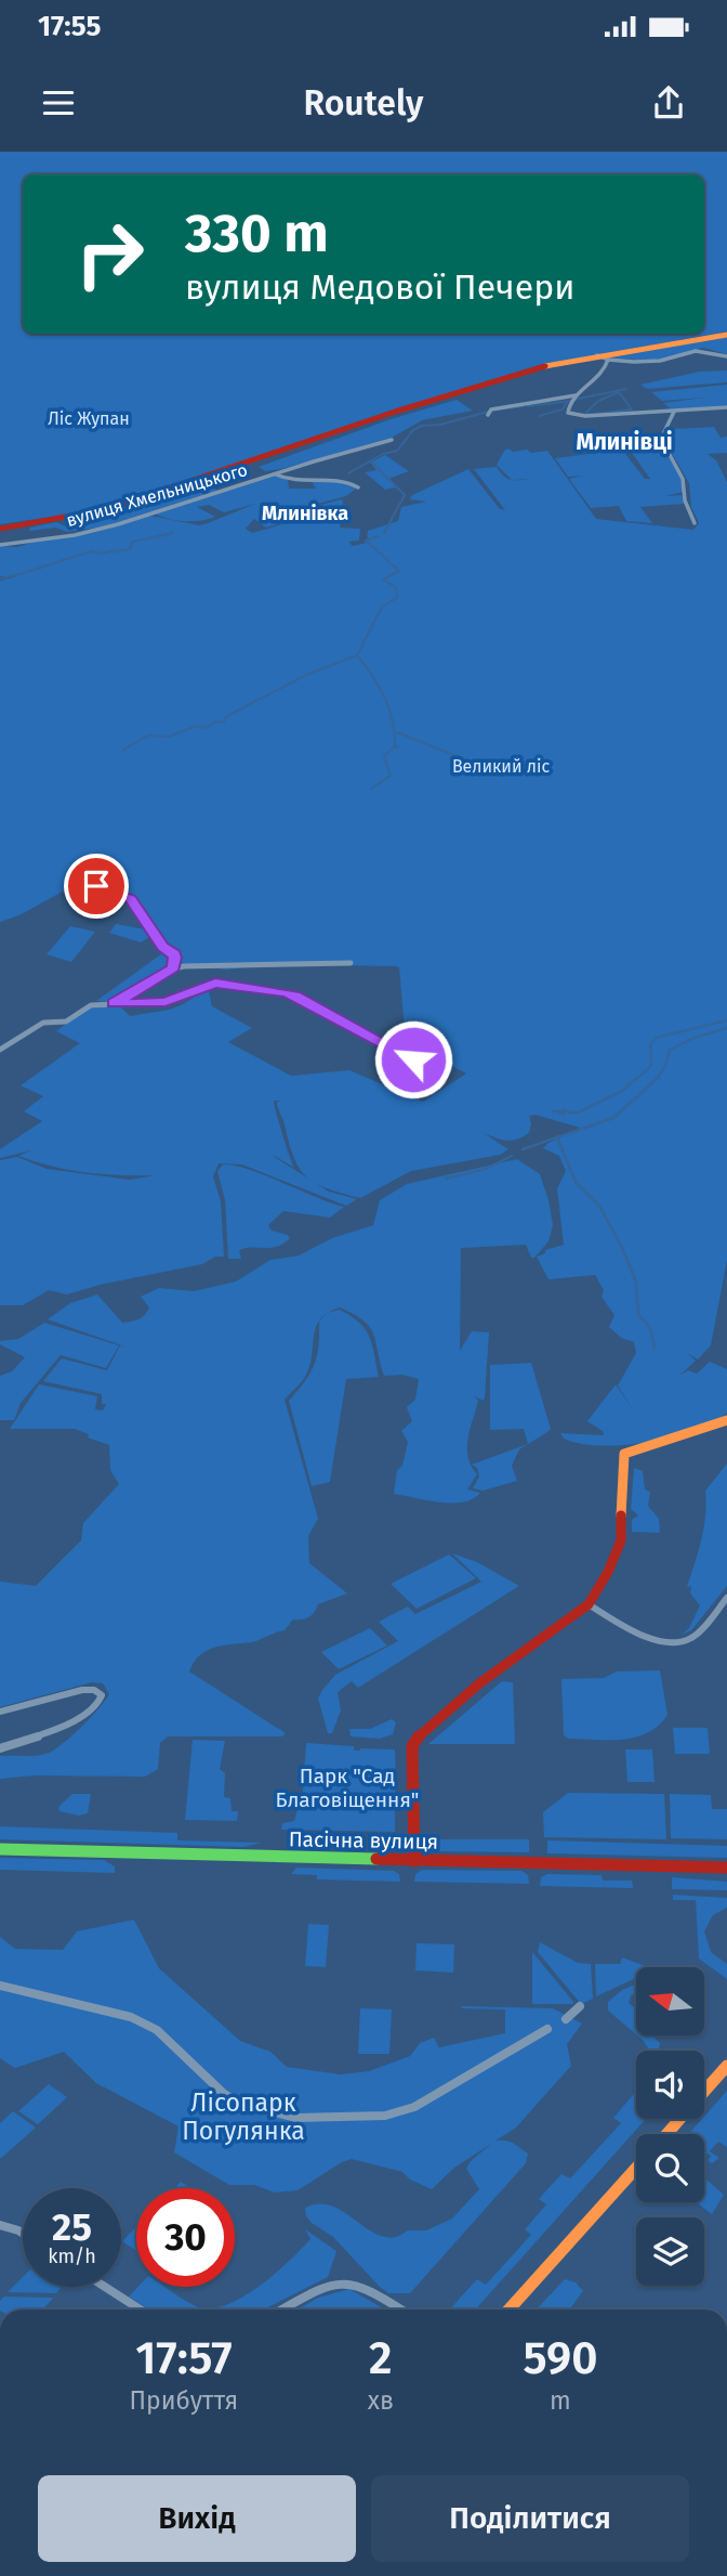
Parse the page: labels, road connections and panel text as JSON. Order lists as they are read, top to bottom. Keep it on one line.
{"streets":{"main road":["Пасічна вулиця"],"street":["вулиця Хмельницького"]},"districts":["Млинівці","Млинівка"],"parks":["Ліс Жупан","Великий ліс","Парк \"Сад Благовіщення\"","Лісопарк Погулянка"],"north":"left","page":{"status":"17:55","header":"Routely","turn":["330 m","вулиця Медової Печери"],"speed":"25 km/h","limit":"30","eta":["17:57","Прибуття","2","хв","590","m"],"buttons":["Вихід","Поділитися"]}}
